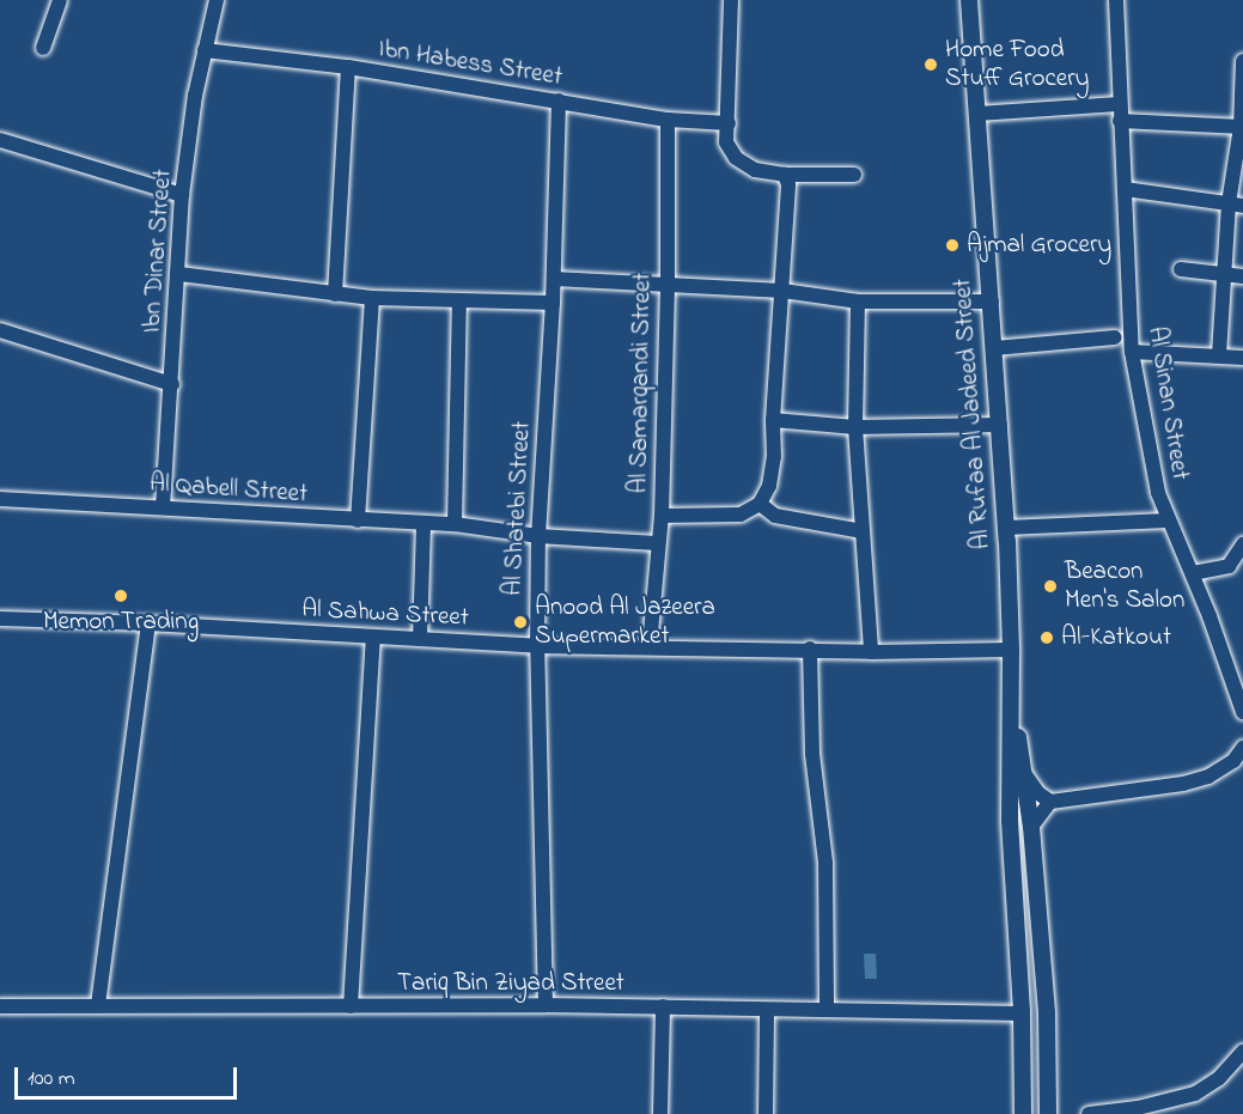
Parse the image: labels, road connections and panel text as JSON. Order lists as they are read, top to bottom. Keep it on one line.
{"streets":{"street":["Ibn Habess Street","Ibn Dinar Street","Al Samarqandi Street","Al Sinan Street","Al Rufaa Al Jadeed Street","Al Qabell Street","Al Shatebi Street","Al Sahwa Street","Tariq Bin Ziyad Street"]},"crossings":[["Ibn Habess Street","Ibn Dinar Street"],["Ibn Habess Street","Al Samarqandi Street"],["Ibn Habess Street","Al Shatebi Street"],["Ibn Dinar Street","Al Qabell Street"],["Al Samarqandi Street","Al Qabell Street"],["Al Samarqandi Street","Al Sahwa Street"],["Al Rufaa Al Jadeed Street","Al Sahwa Street"],["Al Rufaa Al Jadeed Street","Tariq Bin Ziyad Street"],["Al Qabell Street","Al Shatebi Street"],["Al Shatebi Street","Al Sahwa Street"],["Al Shatebi Street","Tariq Bin Ziyad Street"]],"places":["Home Food Stuff Grocery","Ajmal Grocery","Beacon Men's Salon","Memon Trading","Anood Al Jazeera Supermarket","Al-Katkout"],"scale_bar":"100 m"}
